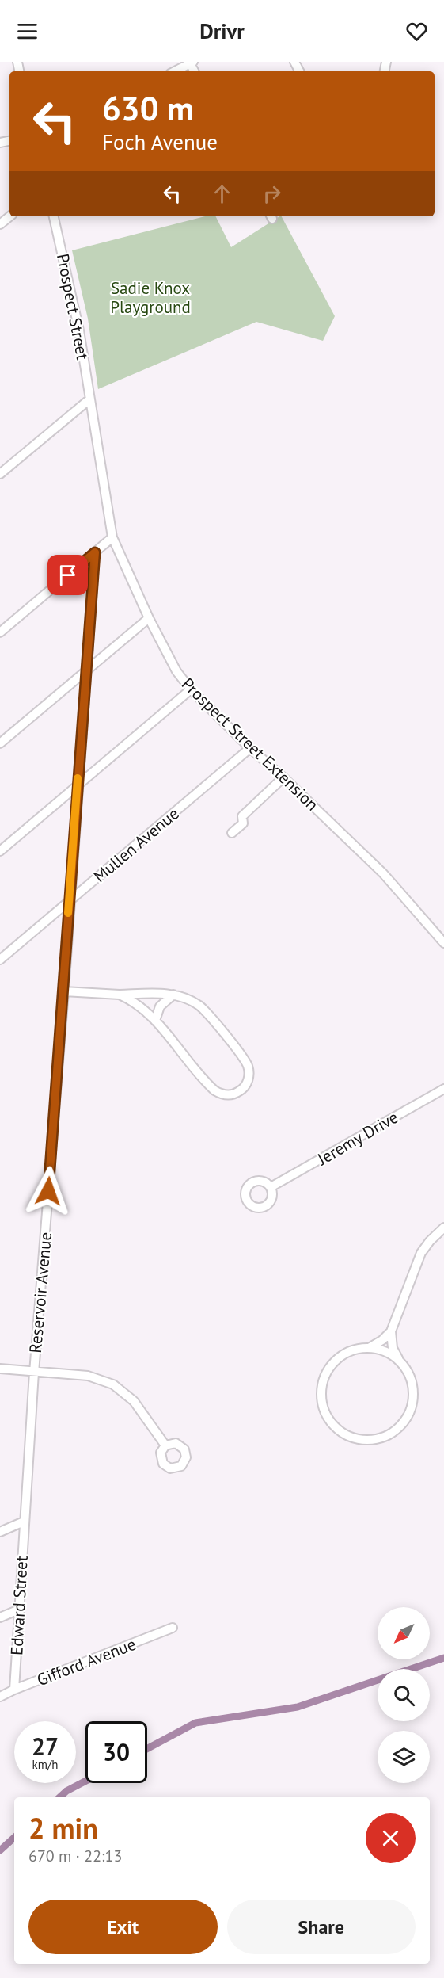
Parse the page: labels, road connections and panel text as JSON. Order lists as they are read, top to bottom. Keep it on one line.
{"streets":{"street":["Prospect Street","Prospect Street Extension","Mullen Avenue","Jeremy Drive","Reservoir Avenue","Edward Street","Gifford Avenue"]},"crossings":[["Prospect Street","Prospect Street Extension"],["Prospect Street Extension","Mullen Avenue"],["Mullen Avenue","Reservoir Avenue"],["Reservoir Avenue","Edward Street"],["Edward Street","Gifford Avenue"]],"parks":["Sadie Knox Playground"],"north":"bottom left","page":{"header":"Drivr","turn":["630 m","Foch Avenue"],"speed":"27 km/h","limit":"30","heading":["2 min","670 m · 22:13"],"buttons":["Exit","Share"]}}
